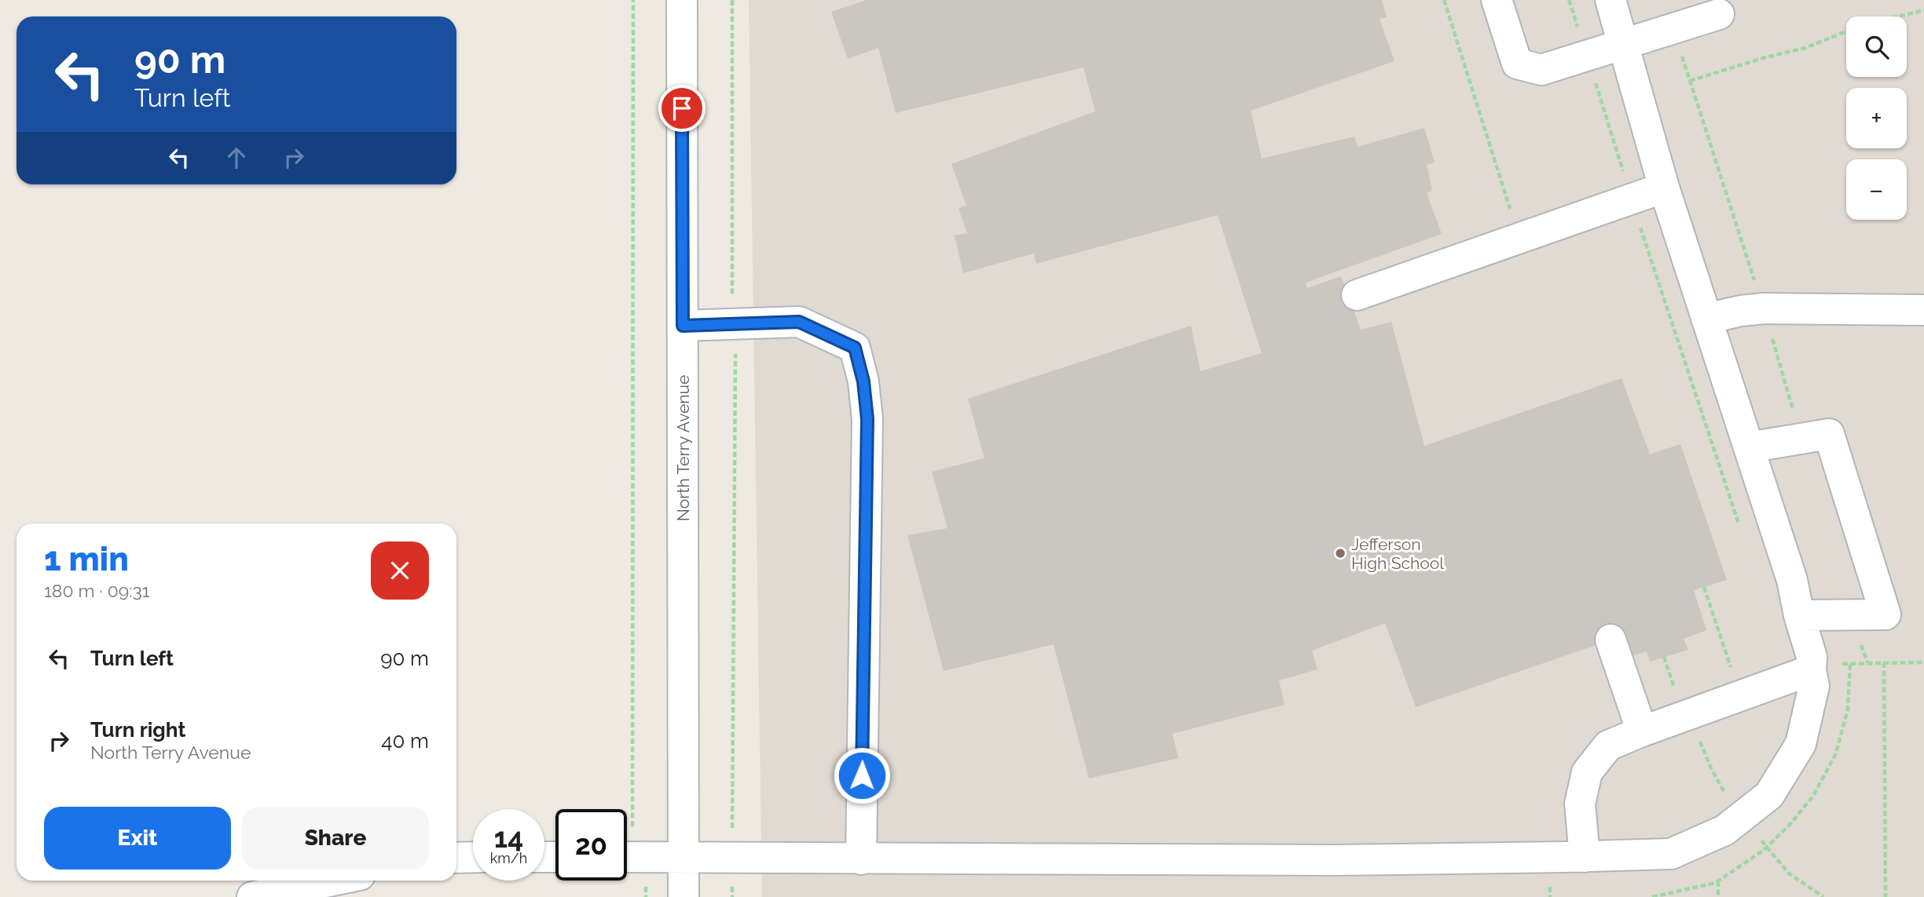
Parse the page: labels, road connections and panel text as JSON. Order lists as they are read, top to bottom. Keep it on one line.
{"streets":{"street":["North Terry Avenue"]},"places":["Jefferson High School"],"page":{"map_buttons":["+","−"],"turn":["90 m","Turn left"],"heading":["1 min","180 m · 09:31"],"list":[{"name":"Turn left","value":"90 m"},{"name":"Turn right","note":"North Terry Avenue","value":"40 m"}],"buttons":["Exit","Share"],"speed":"14 km/h","limit":"20"}}
